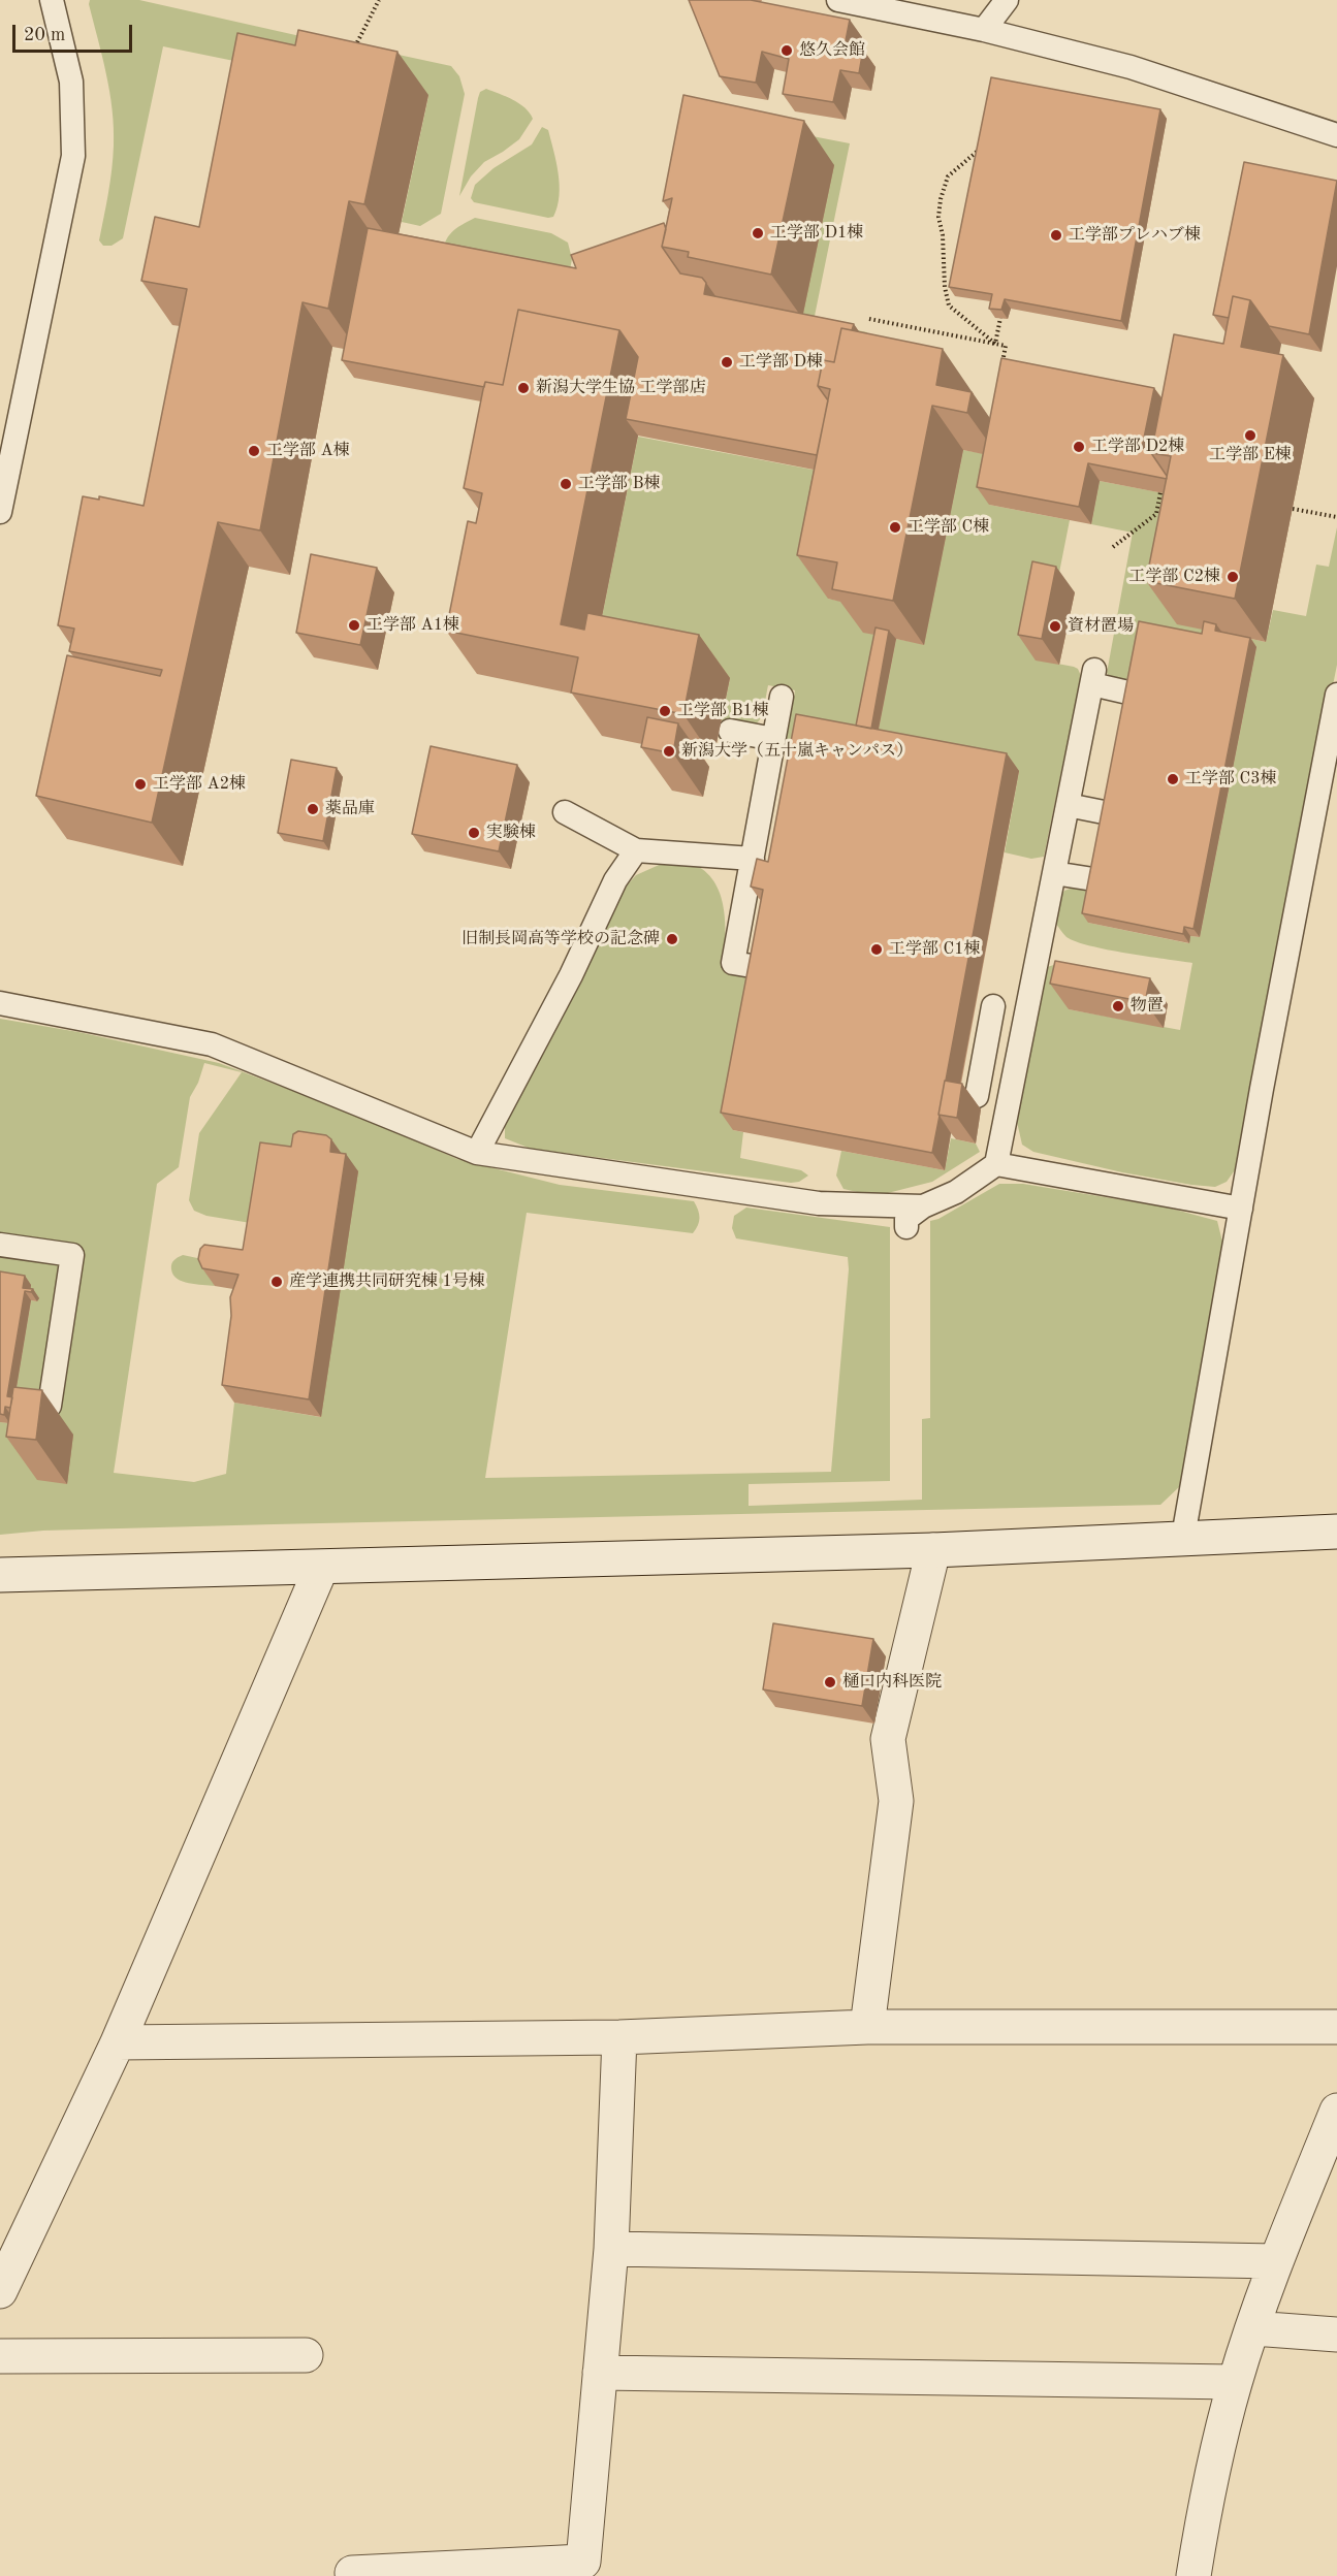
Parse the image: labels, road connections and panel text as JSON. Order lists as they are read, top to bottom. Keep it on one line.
{"places":["悠久会館","工学部 D1棟","工学部プレハブ棟","工学部 D棟","新潟大学生協 工学部店","工学部 E棟","工学部 D2棟","工学部 A棟","工学部 B棟","工学部 C棟","工学部 C2棟","工学部 A1棟","資材置場","工学部 B1棟","新潟大学（五十嵐キャンパス）","工学部 C3棟","工学部 A2棟","薬品庫","実験棟","旧制長岡高等学校の記念碑","工学部 C1棟","物置","産学連携共同研究棟 1号棟","樋口内科医院"],"scale_bar":"20 m"}
